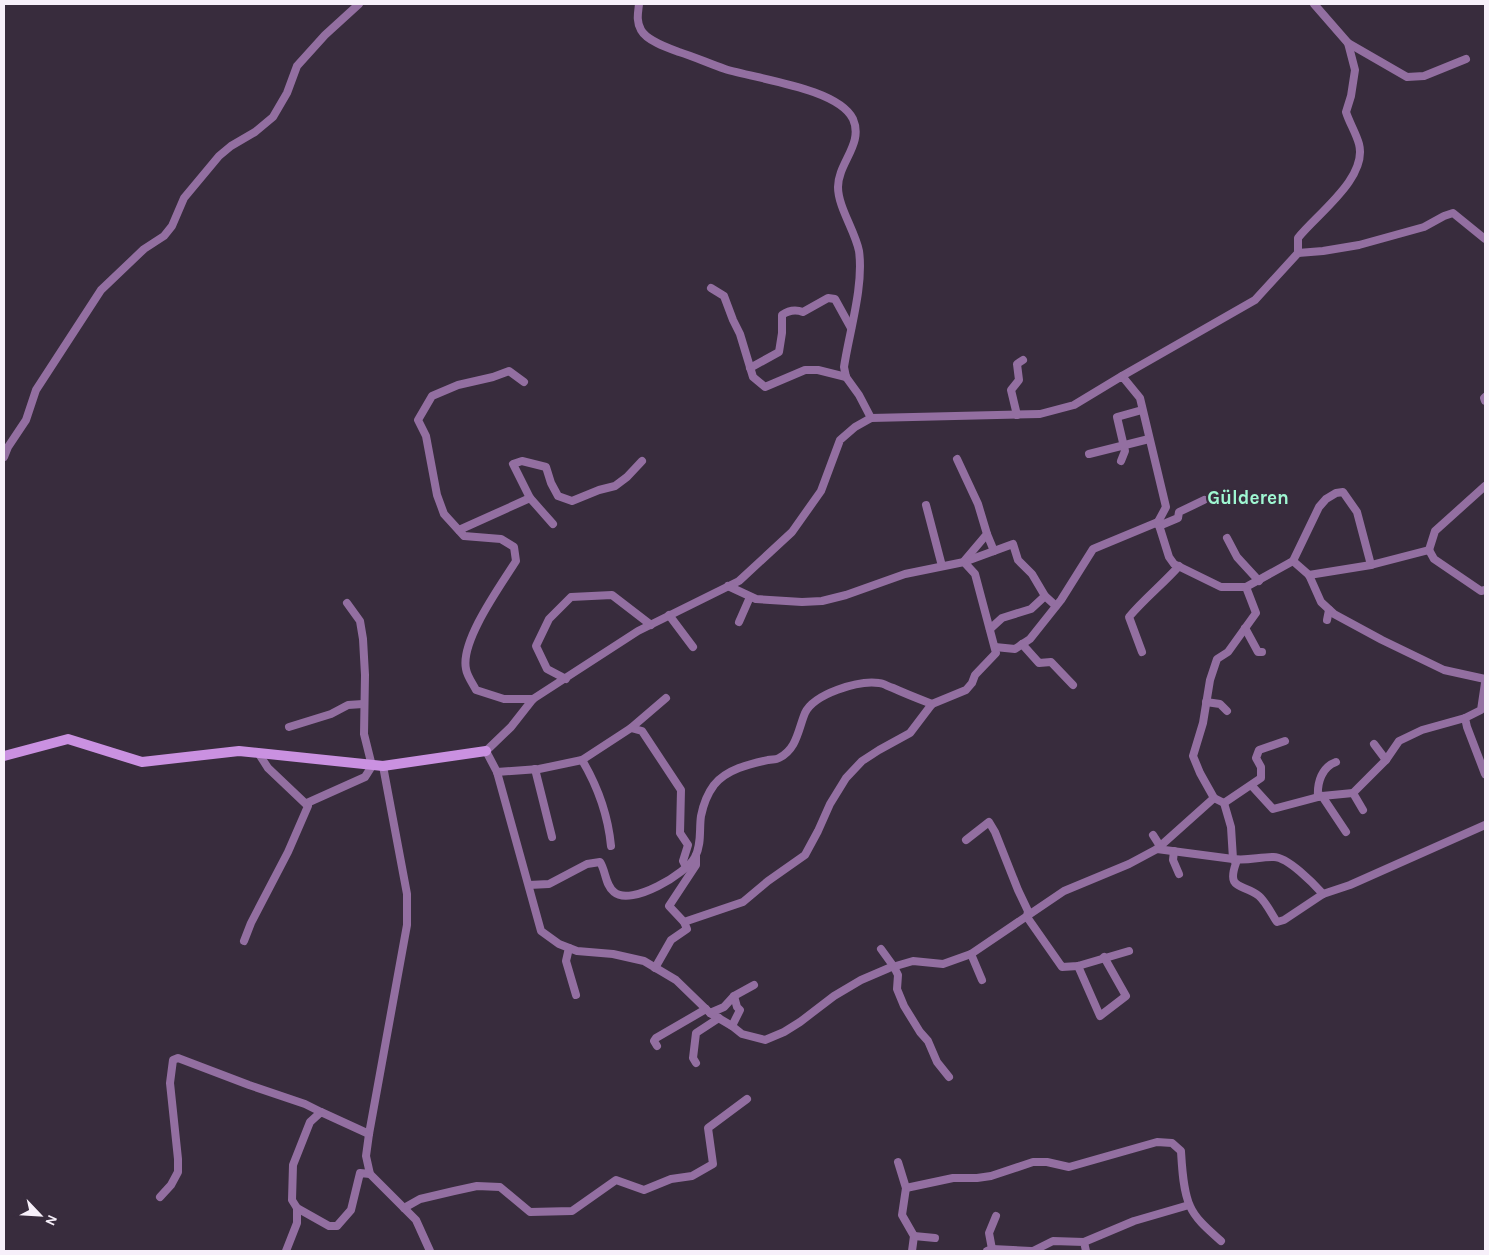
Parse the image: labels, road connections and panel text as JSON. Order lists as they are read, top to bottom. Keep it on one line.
{"districts":["Gülderen"],"north":"bottom right"}
